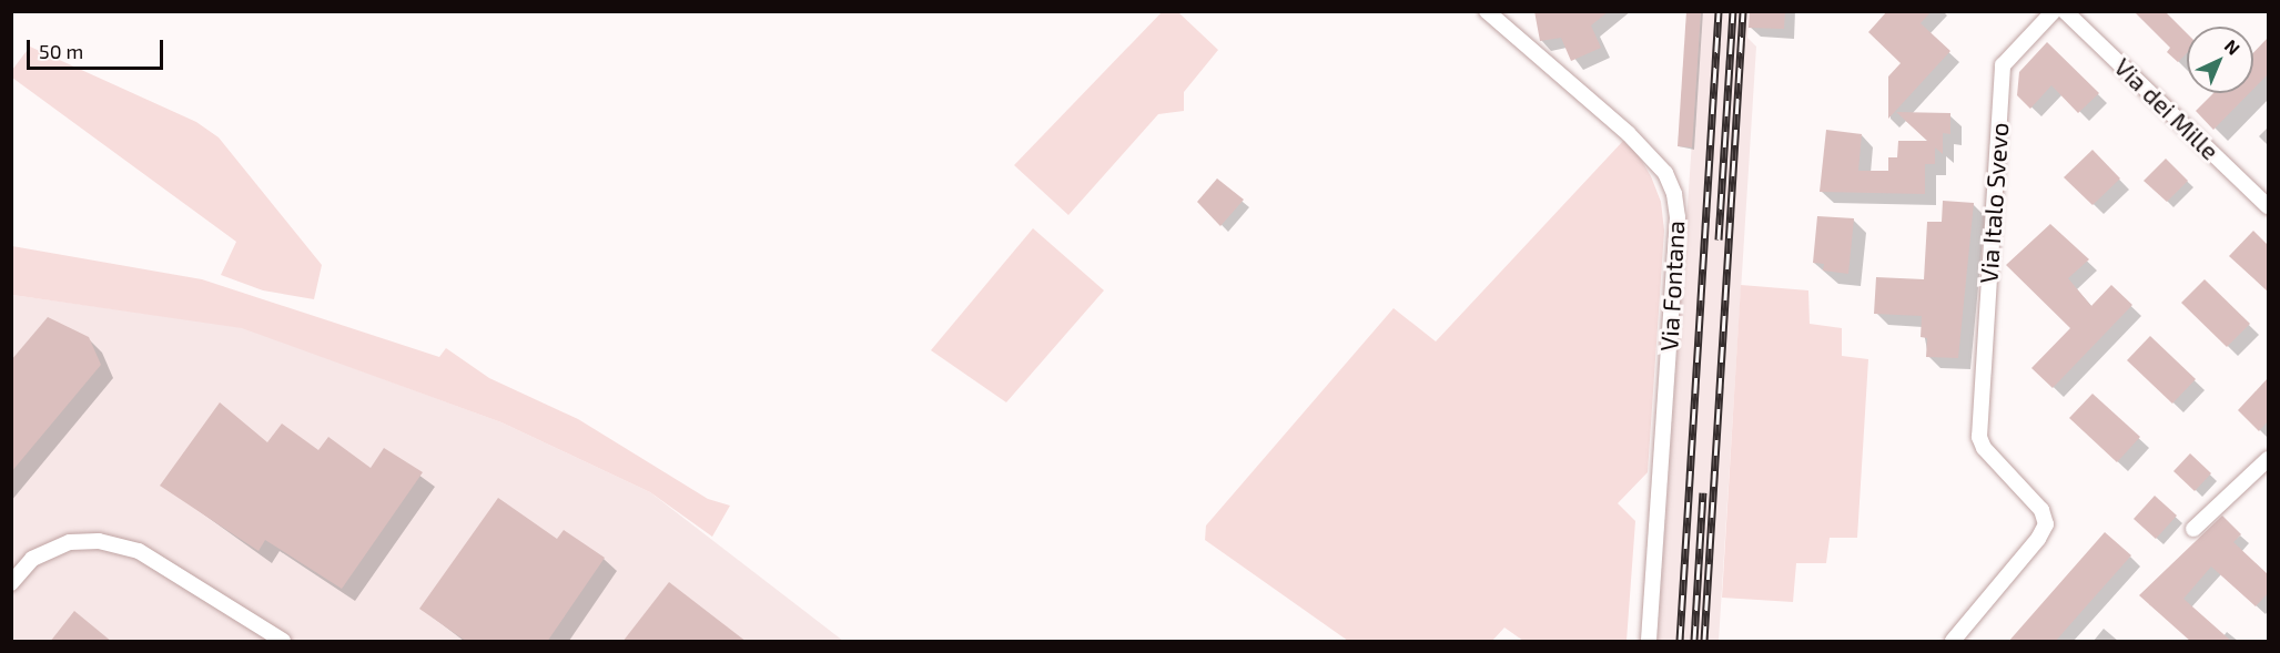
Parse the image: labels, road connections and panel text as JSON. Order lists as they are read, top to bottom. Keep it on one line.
{"streets":{"street":["Via dei Mille","Via Italo Svevo","Via Fontana"]},"scale_bar":"50 m","north":"top right"}
